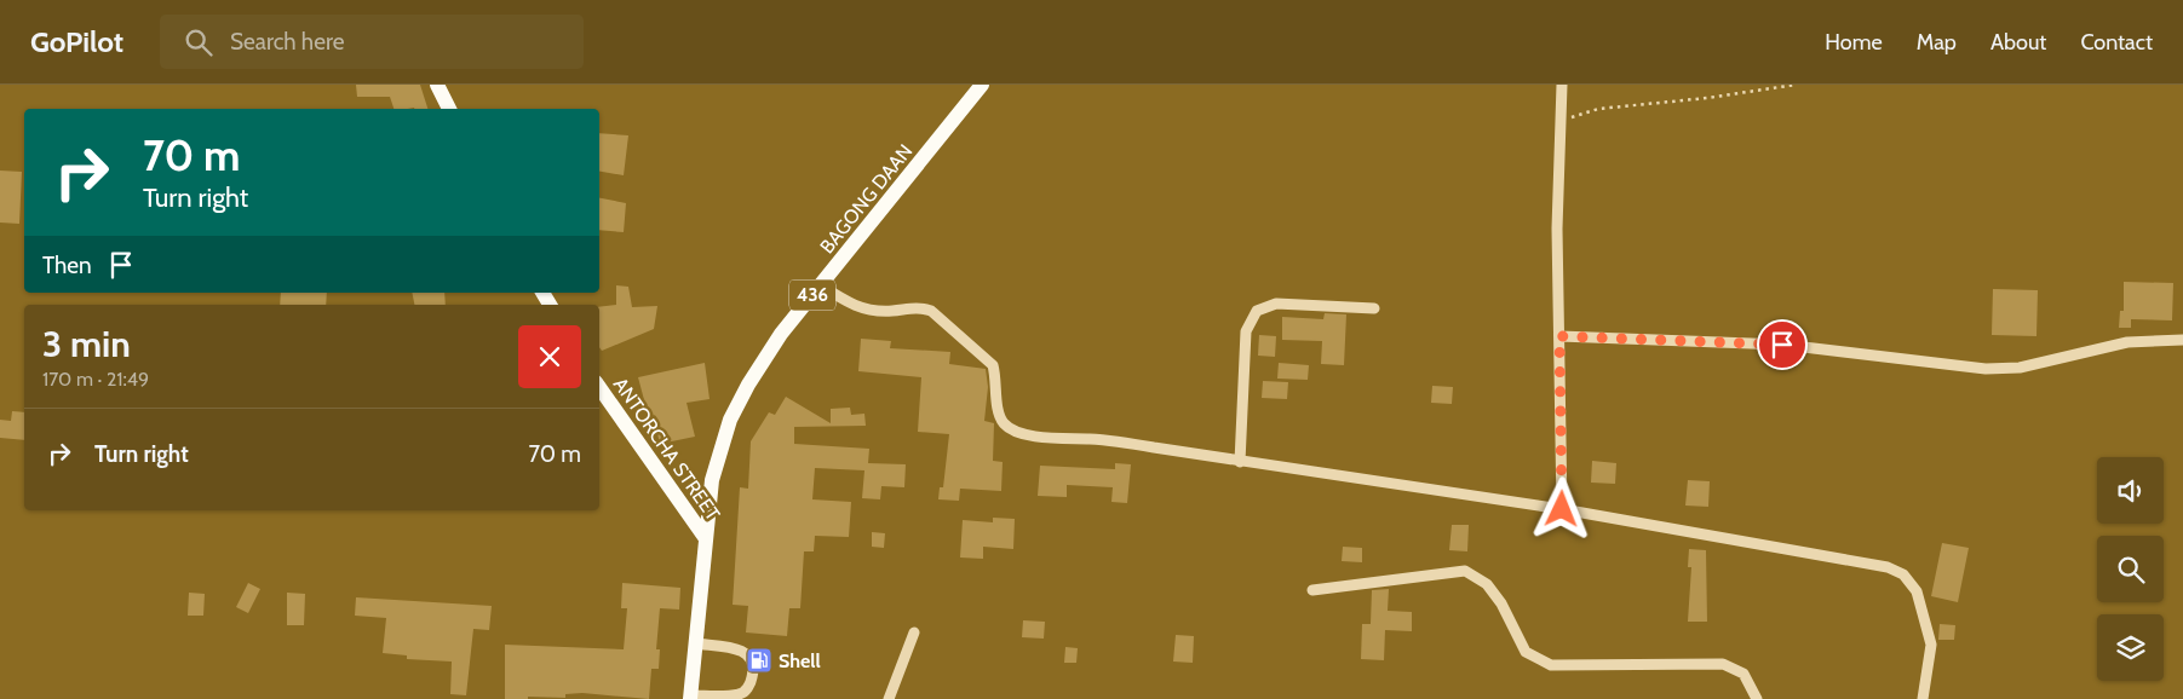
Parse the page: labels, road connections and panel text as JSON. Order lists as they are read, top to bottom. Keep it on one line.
{"streets":{"main road":["BAGONG DAAN","436","ANTORCHA STREET"]},"crossings":[["BAGONG DAAN","436"],["BAGONG DAAN","ANTORCHA STREET"],["436","ANTORCHA STREET"]],"places":{"fuel station":["Shell"]},"page":{"header":"GoPilot","search":"Search here","nav":["Home","Map","About","Contact"],"turn":["70 m","Turn right"],"then":"Then","heading":["3 min","170 m · 21:49"],"list":[{"name":"Turn right","value":"70 m"}]}}
